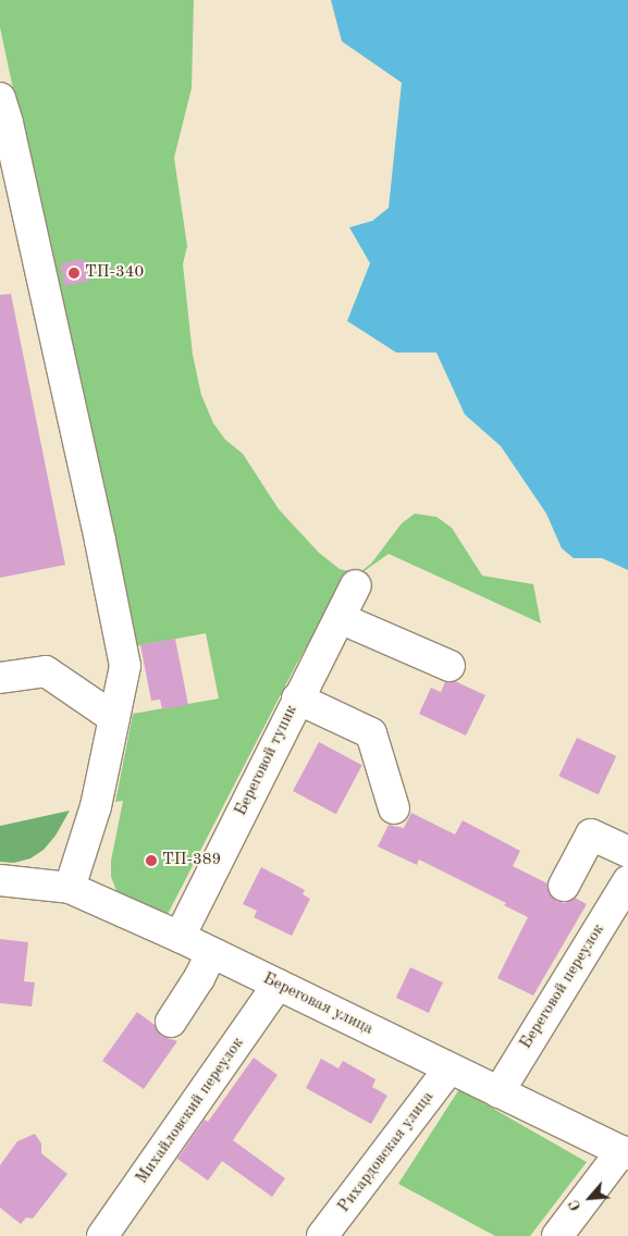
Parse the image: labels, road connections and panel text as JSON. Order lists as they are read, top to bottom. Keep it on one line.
{"streets":{"street":["Береговой тупик","Береговой переулок","Береговая улица","Михайловский переулок","Рихардовская улица"]},"crossings":[["Береговой тупик","Береговая улица"],["Береговой переулок","Береговая улица"],["Береговая улица","Михайловский переулок"],["Береговая улица","Рихардовская улица"]],"places":["ТП-340","ТП-389"],"north":"bottom left"}
